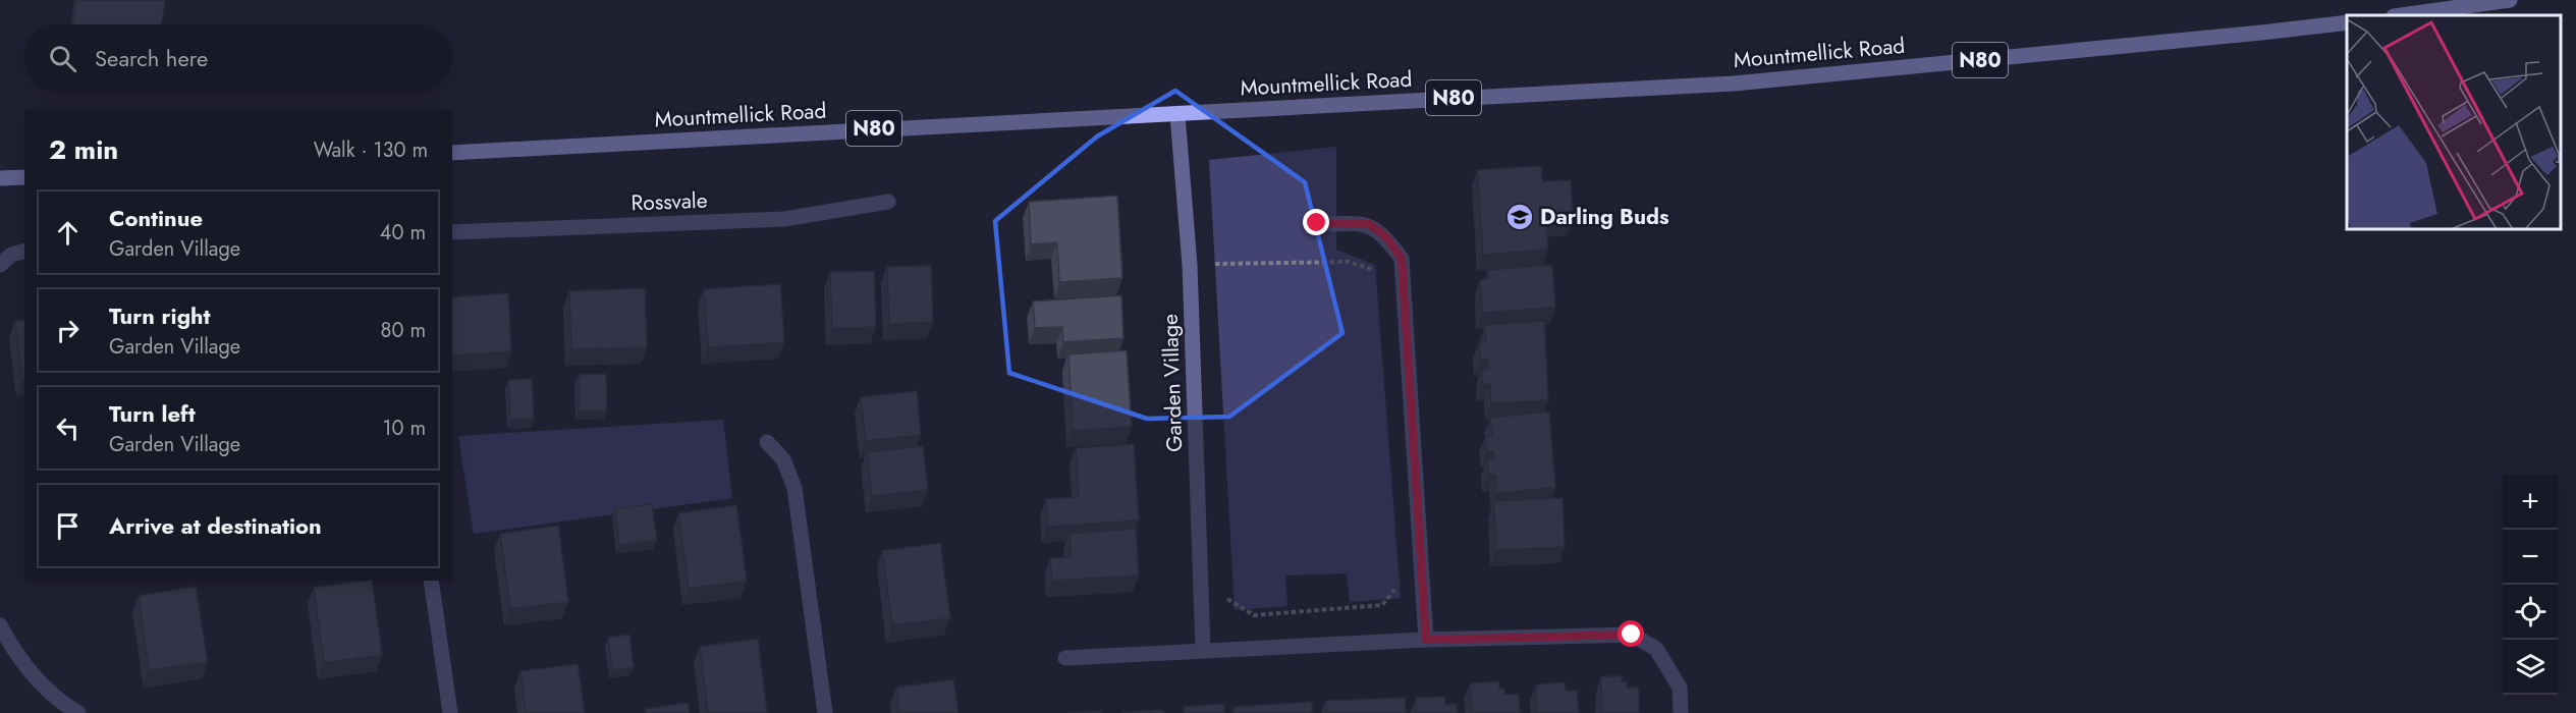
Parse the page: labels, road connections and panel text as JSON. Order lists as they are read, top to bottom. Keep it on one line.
{"streets":{"main road":["Mountmellick Road","N80"],"street":["Rossvale","Garden Village"]},"crossings":[["Mountmellick Road","Garden Village"]],"places":{"school or university":["Darling Buds"]},"page":{"search":"Search here","heading":["2 min","Walk · 130 m"],"list":[["Continue","Garden Village","40 m"],["Turn right","Garden Village","80 m"],["Turn left","Garden Village","10 m"],"Arrive at destination"],"map_buttons":["+","−"]}}
